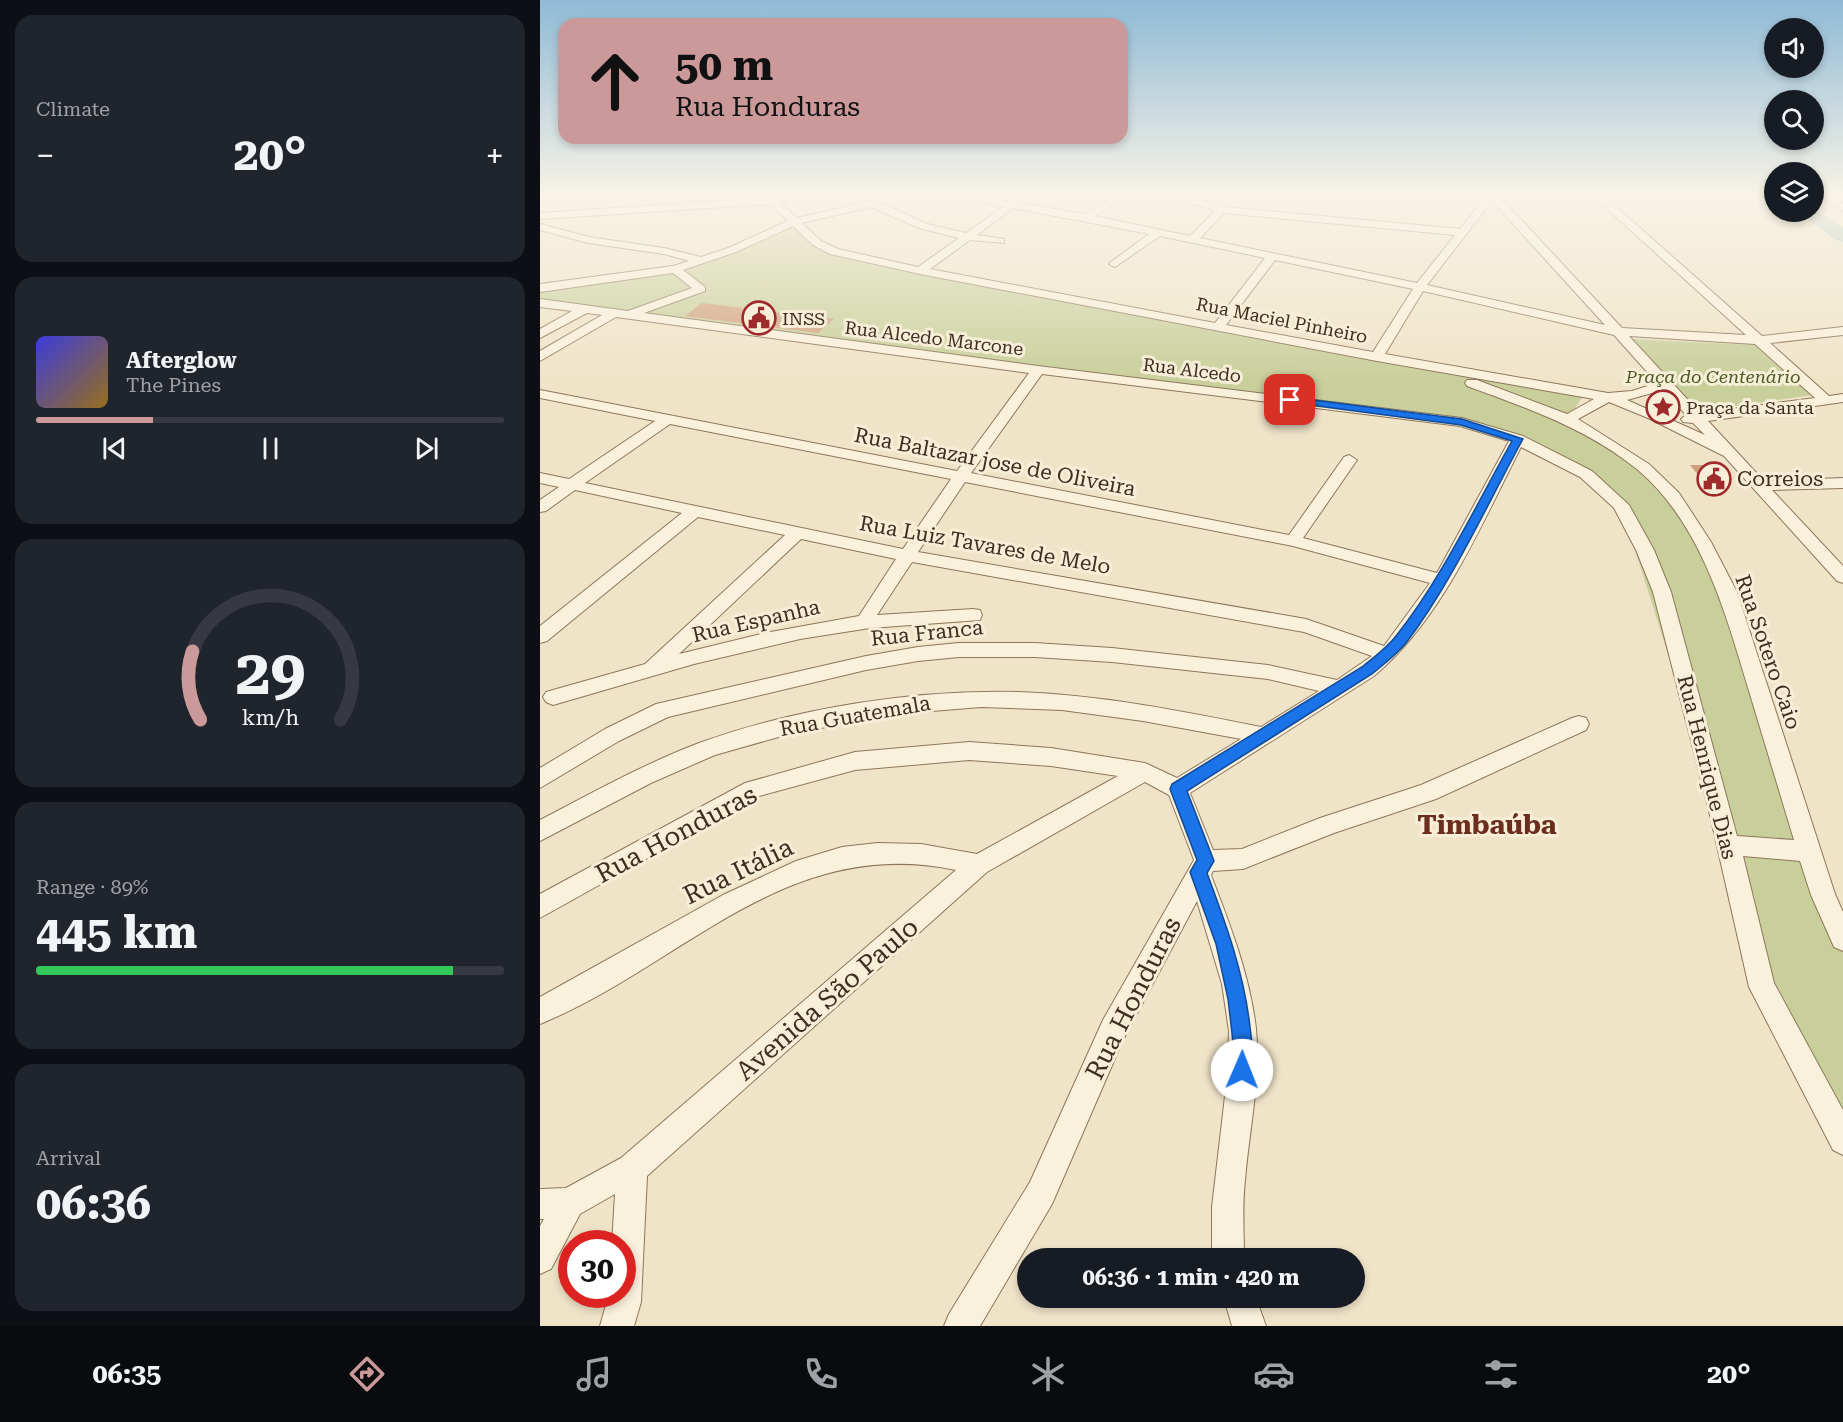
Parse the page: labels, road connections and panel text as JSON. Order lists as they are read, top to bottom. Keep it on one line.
{"streets":{"street":["Rua Maciel Pinheiro","Rua Alcedo Marcone","Rua Alcedo","Rua Baltazar jose de Oliveira","Rua Luiz Tavares de Melo","Rua Espanha","Rua Franca","Rua Sotero Caio","Rua Guatemala","Rua Henrique Dias","Rua Honduras","Rua Itália","Avenida São Paulo"]},"crossings":[["Rua Maciel Pinheiro","Rua Sotero Caio"],["Rua Alcedo Marcone","Rua Alcedo"],["Rua Alcedo","Rua Henrique Dias"],["Rua Honduras","Avenida São Paulo"],["Rua Itália","Avenida São Paulo"]],"districts":["Timbaúba"],"parks":["Praça do Centenário"],"places":{"public building":["INSS","Correios"],"place":["Praça da Santa"]},"page":{"tile":["Climate",["Range · 89%","445 km"],["Arrival","06:36"]],"turn":["50 m","Rua Honduras"],"heat":["−","20°","+"],"song":["Afterglow","The Pines"],"limit":"30","trip":"06:36 · 1 min · 420 m","tabs":["06:35","20°"],"gauge":["29","km/h"]}}
